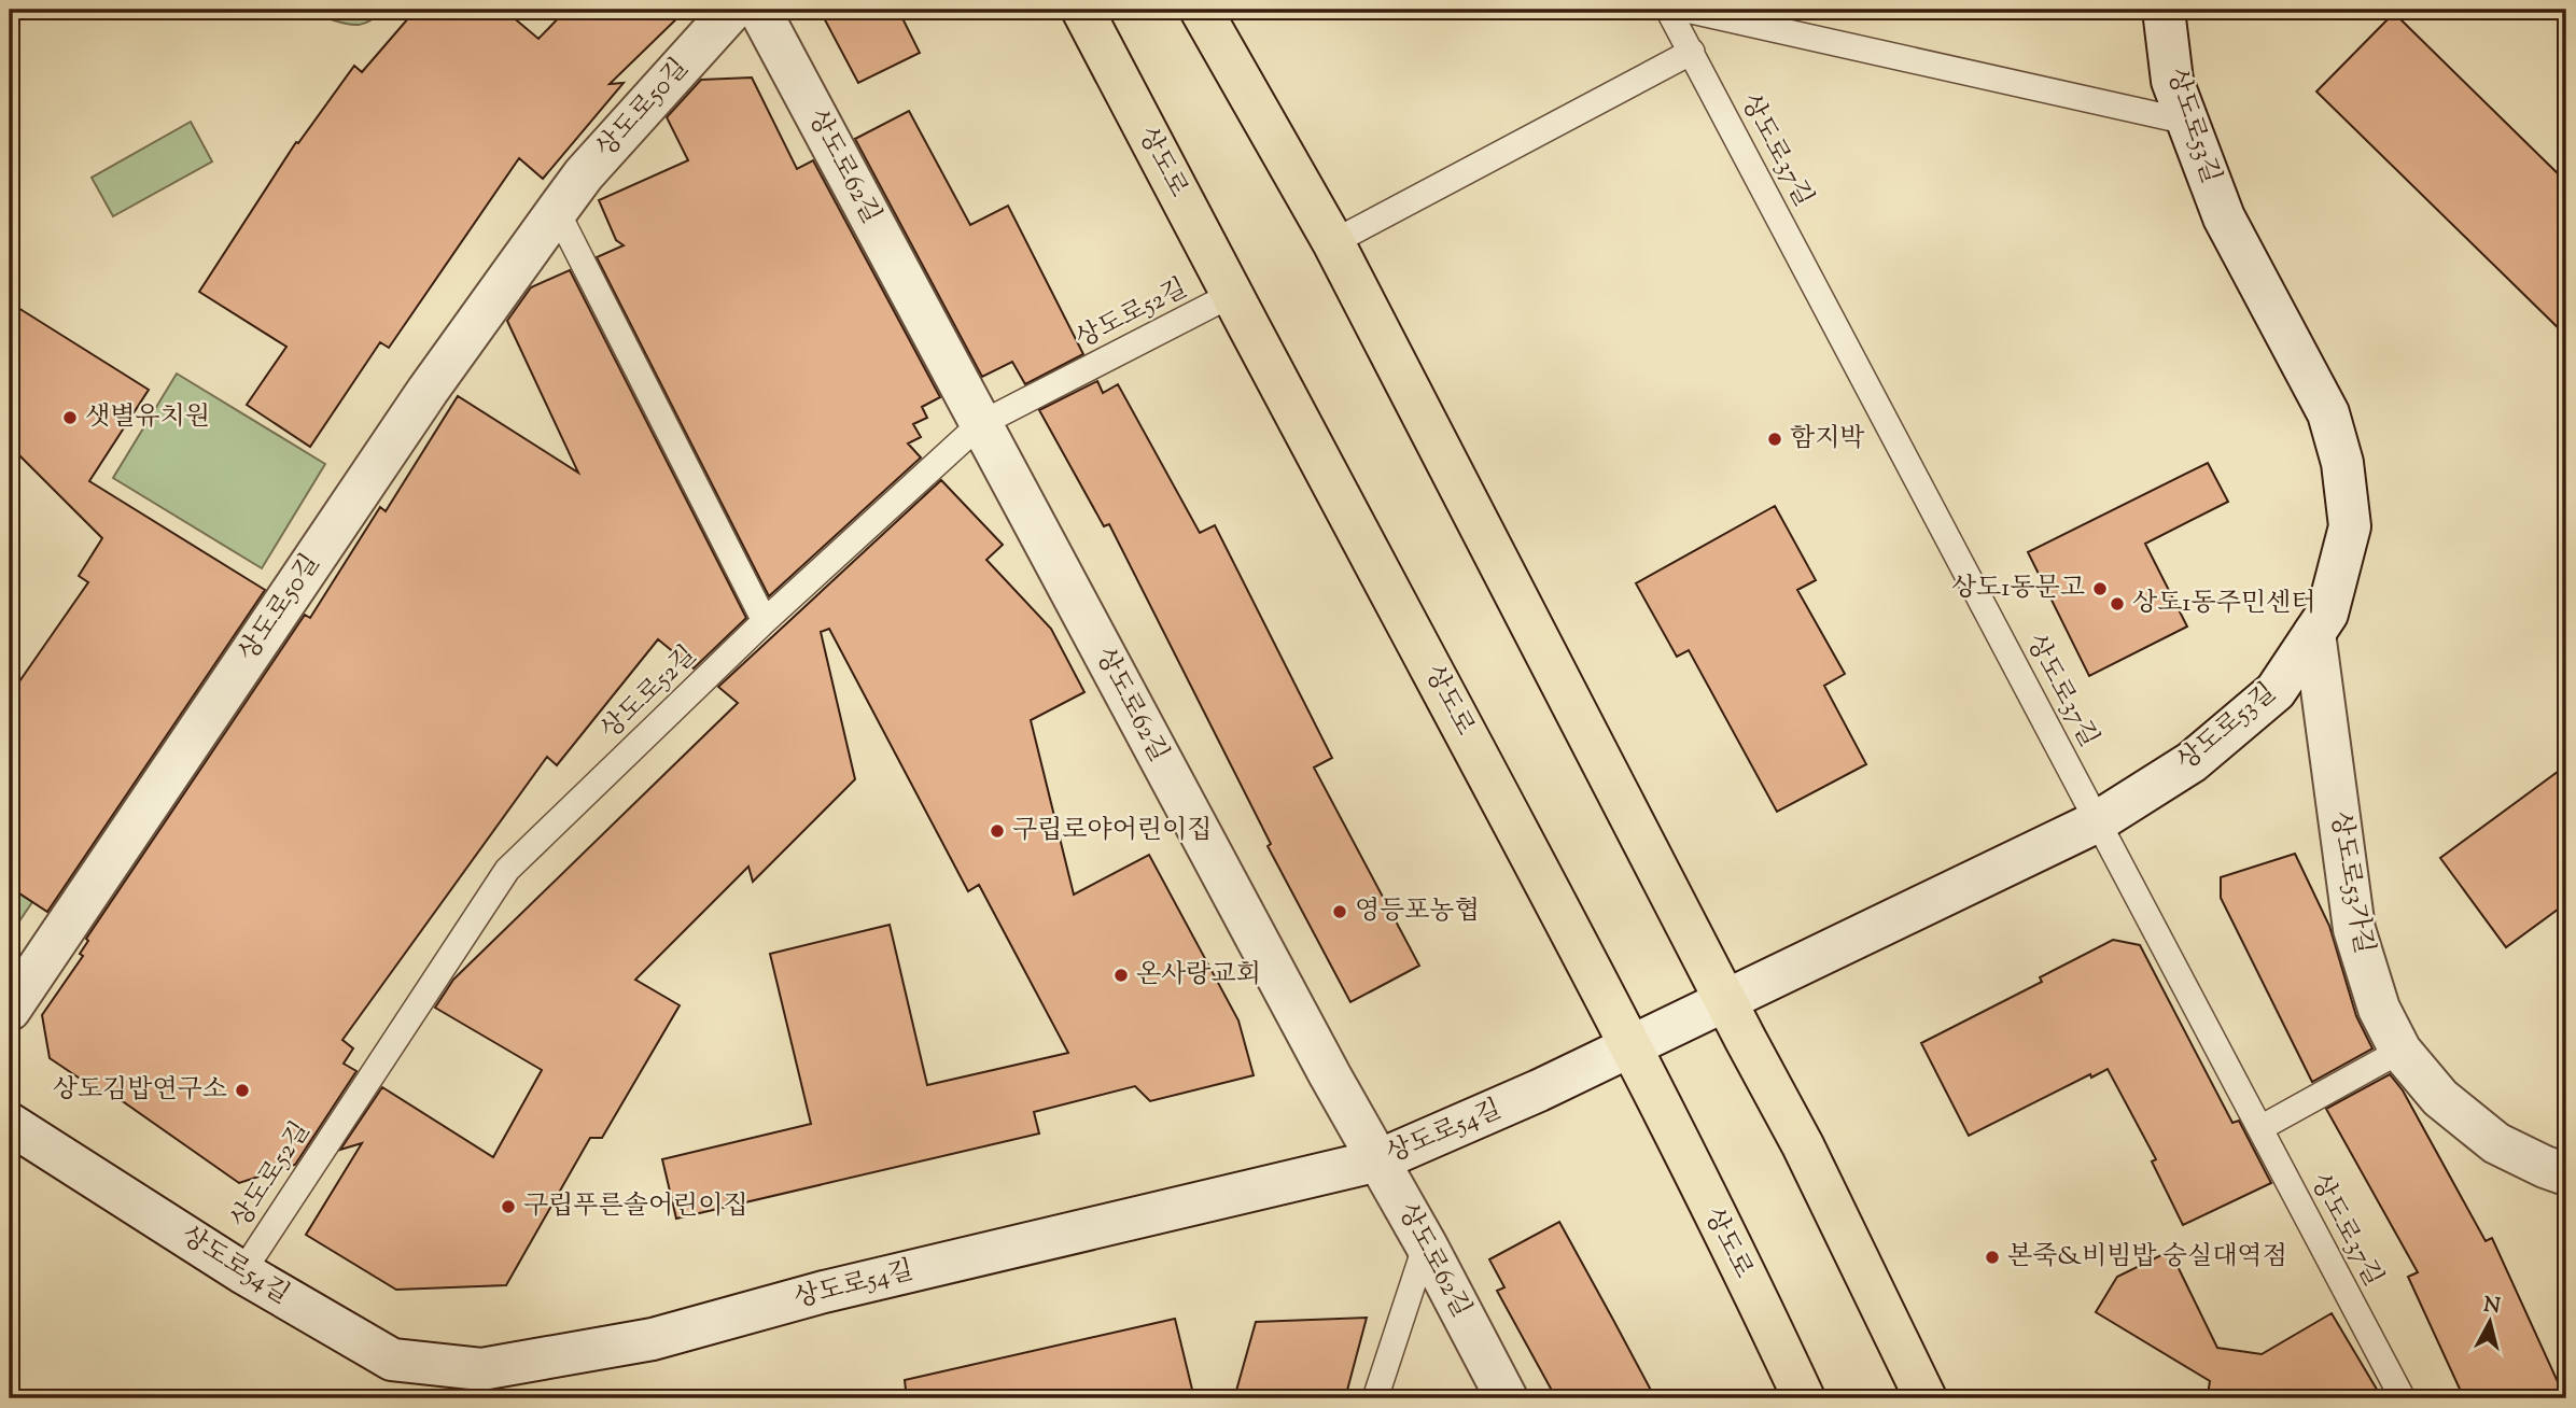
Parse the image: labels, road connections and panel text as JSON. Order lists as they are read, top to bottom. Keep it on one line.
{"streets":{"main road":["상도로"],"street":["상도로50길","상도로53길","상도로62길","상도로53가길","상도로54길"],"lane":["상도로37길","상도로52길"]},"crossings":[["상도로53길","상도로37길"],["상도로53길","상도로53가길"],["상도로53길","상도로54길"],["상도로","상도로52길"],["상도로","상도로54길"],["상도로62길","상도로52길"],["상도로62길","상도로54길"],["상도로52길","상도로54길"]],"places":["샛별유치원","함지박","상도1동문고","상도1동주민센터","구립로야어린이집","영등포농협","온사랑교회","상도김밥연구소","구립푸른솔어린이집","본죽&비빔밥 숭실대역점"],"north":"top"}
